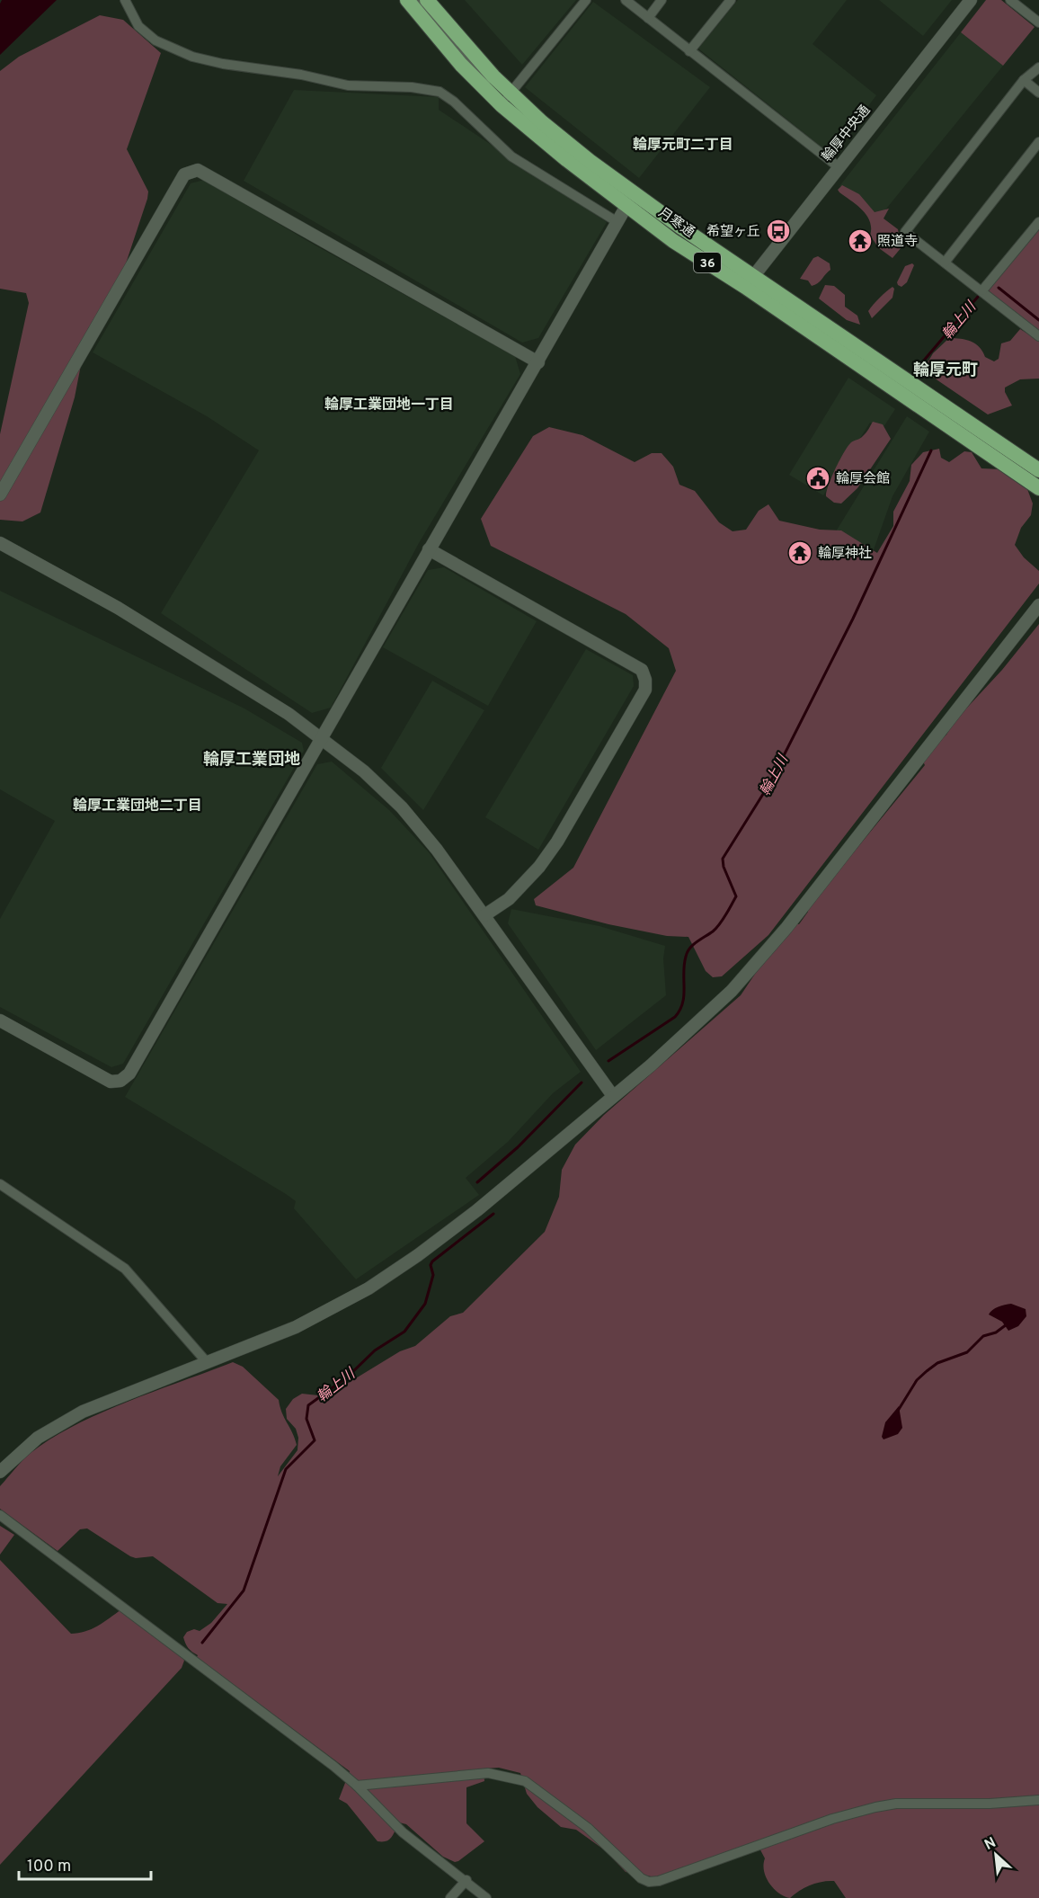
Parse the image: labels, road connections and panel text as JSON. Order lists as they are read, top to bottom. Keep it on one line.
{"streets":{"highway":["月寒通","36"],"street":["輪厚中央通"]},"crossings":[["輪厚中央通","月寒通"]],"districts":["輪厚元町二丁目","輪厚元町","輪厚工業団地一丁目","輪厚工業団地","輪厚工業団地二丁目"],"water":["輪上川"],"places":{"bus stop":["希望ヶ丘"],"temple":["照道寺","輪厚神社"],"public building":["輪厚会館"]},"scale_bar":"100 m","north":"top left"}
